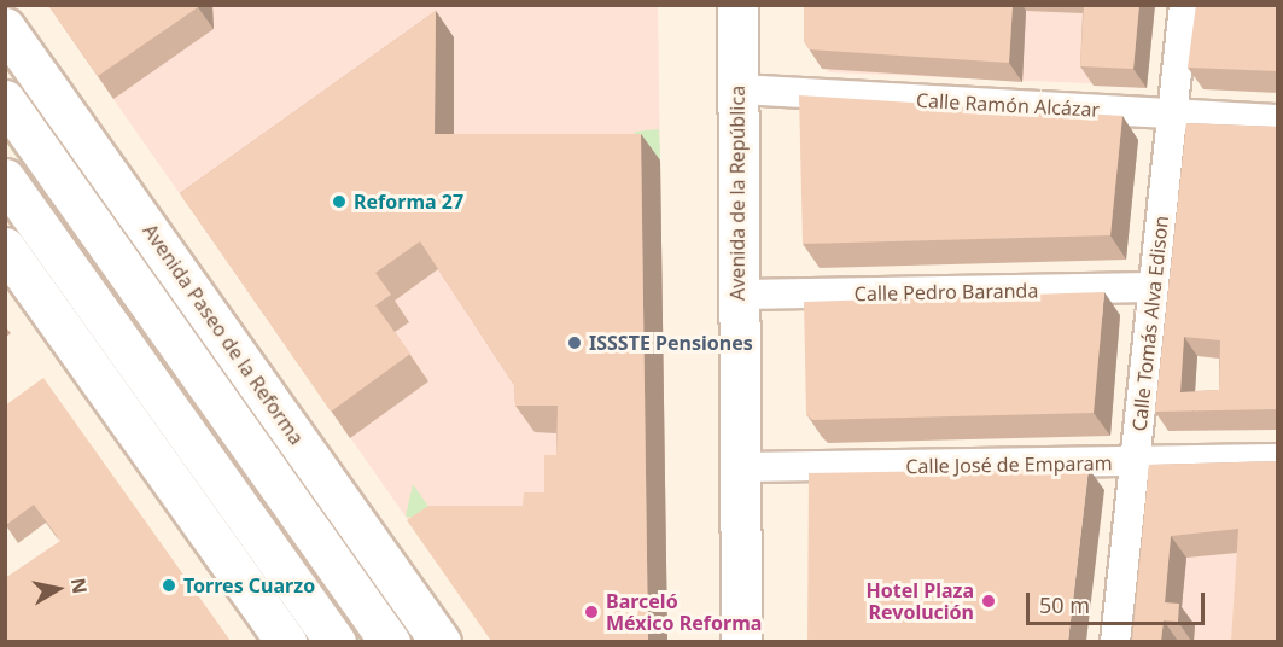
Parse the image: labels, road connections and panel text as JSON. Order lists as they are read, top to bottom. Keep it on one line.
{"streets":{"main road":["Avenida de la República","Avenida Paseo de la Reforma"],"street":["Calle Ramón Alcázar","Calle Pedro Baranda","Calle Tomás Alva Edison","Calle José de Emparam"]},"crossings":[["Calle Ramón Alcázar","Avenida de la República"],["Calle Ramón Alcázar","Calle Tomás Alva Edison"],["Avenida de la República","Calle Pedro Baranda"],["Avenida de la República","Calle José de Emparam"],["Calle Pedro Baranda","Calle Tomás Alva Edison"],["Calle Tomás Alva Edison","Calle José de Emparam"]],"places":["Reforma 27","ISSSTE Pensiones","Torres Cuarzo","Hotel Plaza Revolución","Barceló México Reforma"],"scale_bar":"50 m","north":"right"}
